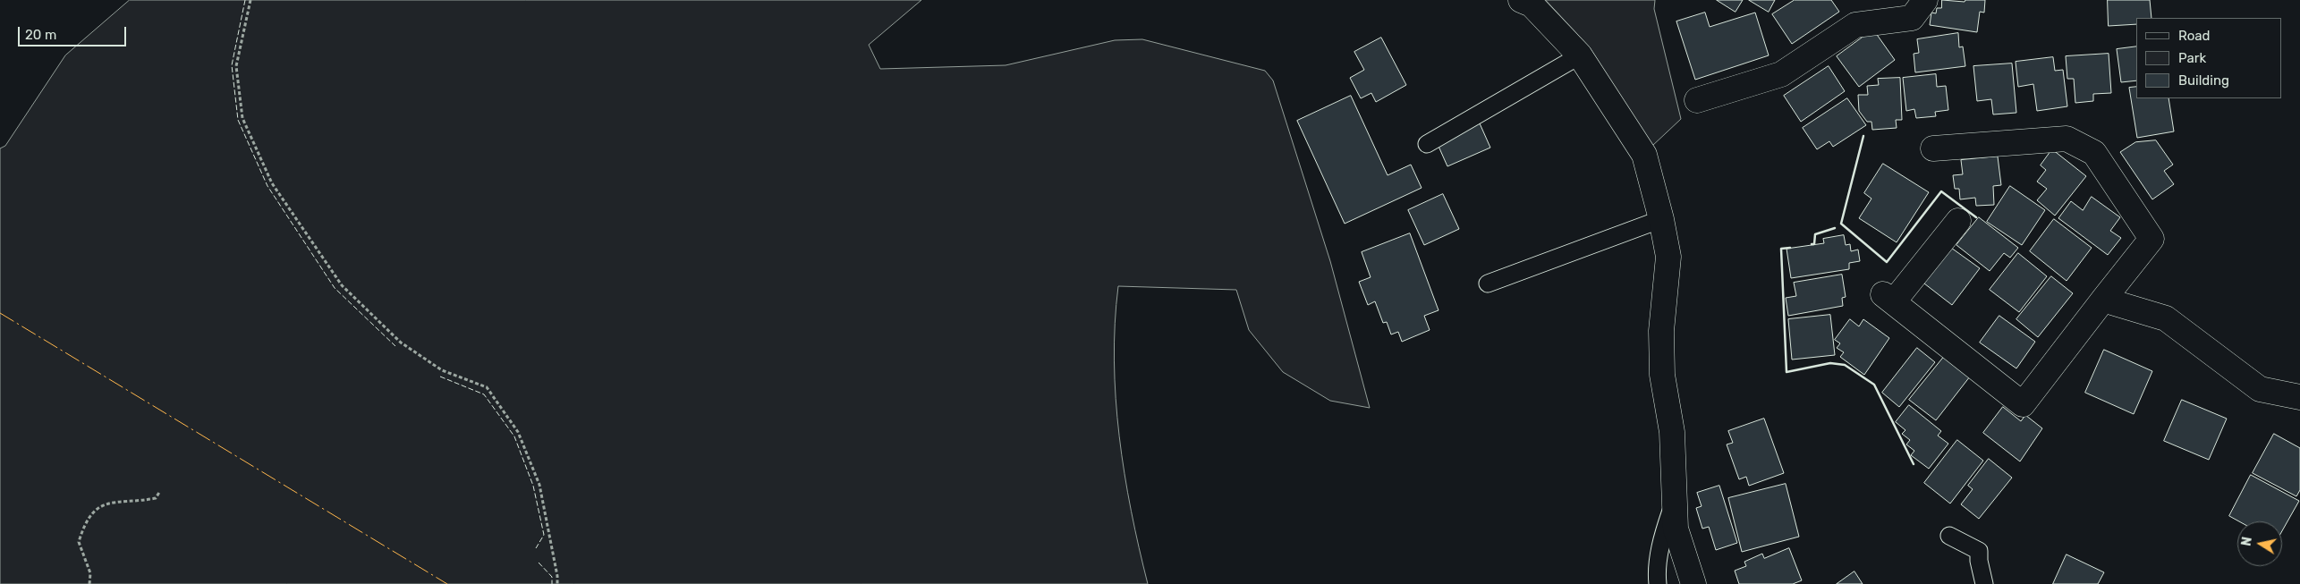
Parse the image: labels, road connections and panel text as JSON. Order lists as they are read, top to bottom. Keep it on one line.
{"legend":["Road","Park","Building"],"scale_bar":"20 m","north":"left"}
